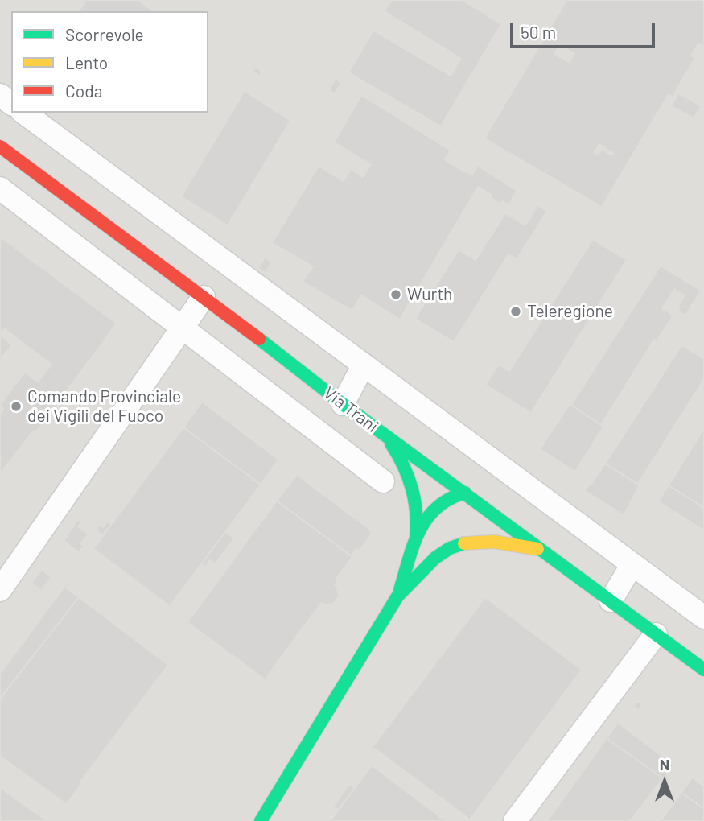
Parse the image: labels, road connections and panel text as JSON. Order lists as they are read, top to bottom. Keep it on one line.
{"streets":{"main road":["Via Trani"]},"places":["Wurth","Teleregione","Comando Provinciale dei Vigili del Fuoco"],"legend":["Scorrevole","Lento","Coda"],"scale_bar":"50 m","north":"top"}
